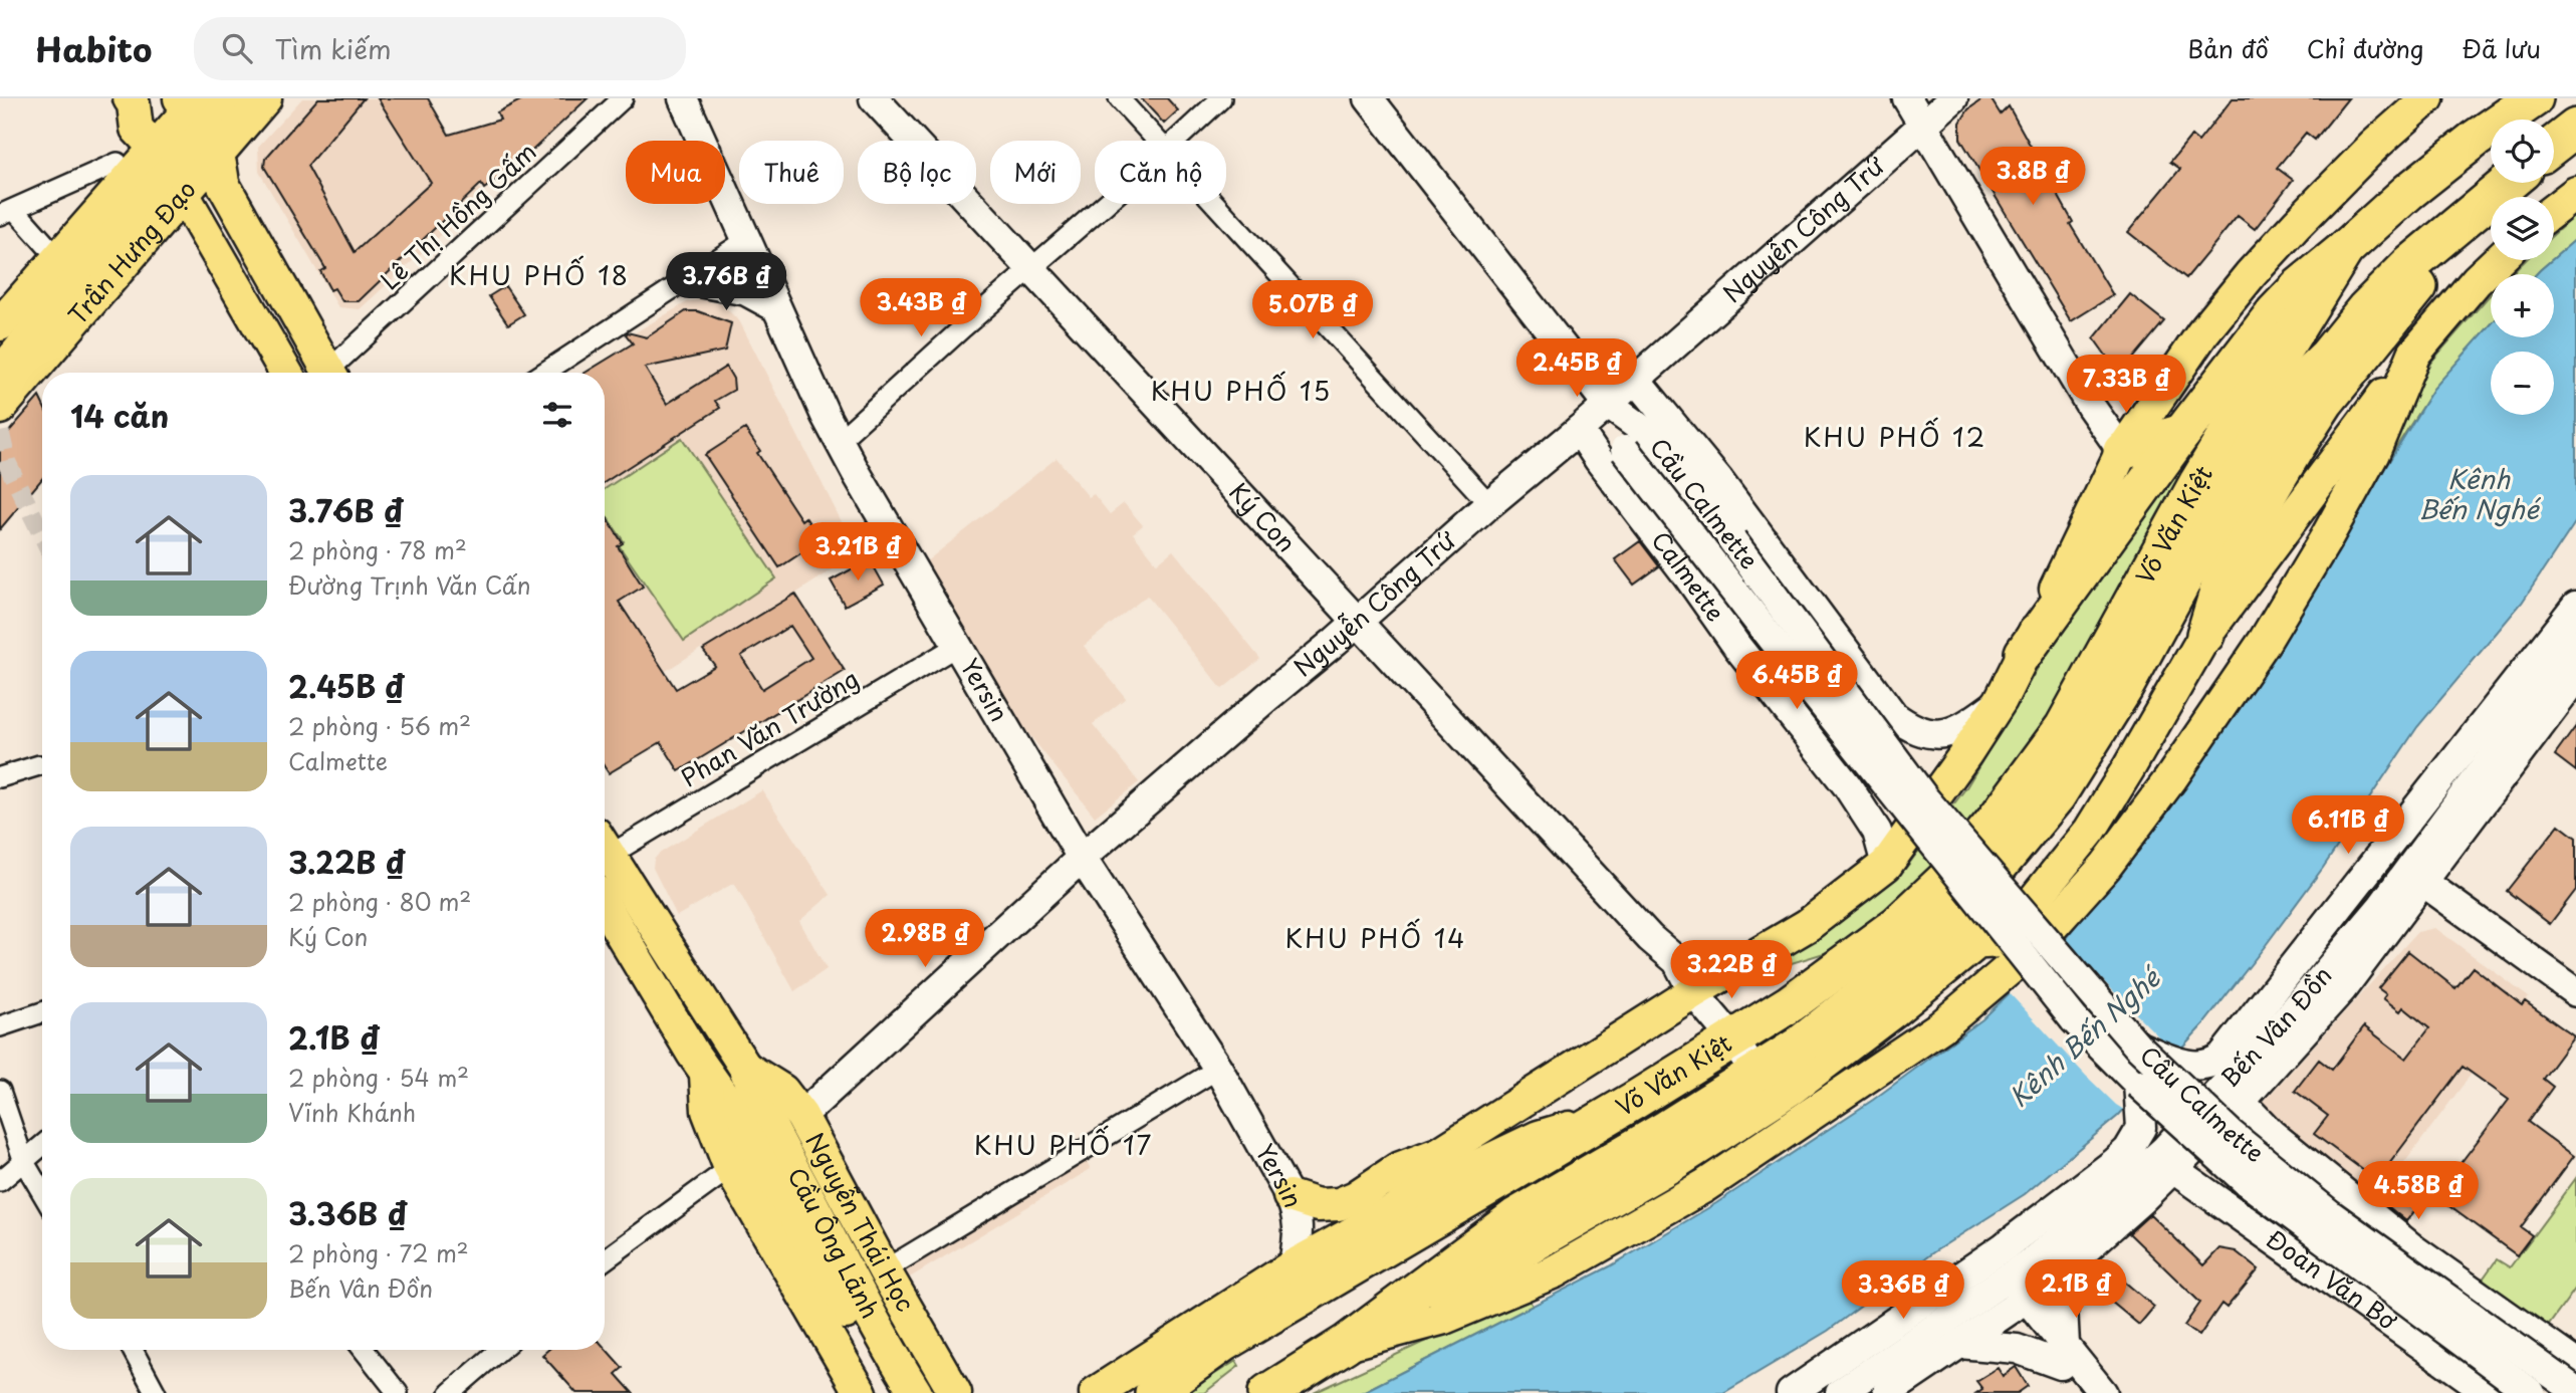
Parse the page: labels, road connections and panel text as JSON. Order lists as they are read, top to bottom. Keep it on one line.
{"streets":{"highway":["Võ Văn Kiệt"],"main road":["Nguyễn Công Trứ","Trần Hưng Đạo","Cầu Calmette","Ký Con","Calmette","Yersin","Bến Vân Đồn","Nguyễn Thái Học","Cầu Ông Lãnh","Đoàn Văn Bơ"],"street":["Lê Thị Hồng Gấm","Phan Văn Trường"]},"crossings":[["Nguyễn Công Trứ","Cầu Calmette"],["Nguyễn Công Trứ","Ký Con"],["Nguyễn Công Trứ","Calmette"],["Nguyễn Công Trứ","Yersin"],["Nguyễn Công Trứ","Nguyễn Thái Học"],["Ký Con","Võ Văn Kiệt"],["Võ Văn Kiệt","Calmette"],["Võ Văn Kiệt","Yersin"],["Yersin","Phan Văn Trường"],["Bến Vân Đồn","Đoàn Văn Bơ"],["Nguyễn Thái Học","Cầu Ông Lãnh"]],"districts":["KHU PHỐ 18","KHU PHỐ 15","KHU PHỐ 12","KHU PHỐ 14","KHU PHỐ 17"],"water":["Kênh Bến Nghé"],"page":{"header":"Habito","search":"Tìm kiếm","nav":["Bản đồ","Chỉ đường","Đã lưu"],"map_buttons":["+","−"],"chip":["Mua","Thuê","Bộ lọc","Mới","Căn hộ"],"price":["3.8B ₫","3.76B ₫","3.43B ₫","5.07B ₫","2.45B ₫","7.33B ₫","3.21B ₫","6.45B ₫","6.11B ₫","2.98B ₫","3.22B ₫","4.58B ₫","2.1B ₫","3.36B ₫"],"heading":"14 căn","list":[{"name":"3.76B ₫","note":"2 phòng · 78 m² · Đường Trịnh Văn Cấn"},{"name":"2.45B ₫","note":"2 phòng · 56 m² · Calmette"},{"name":"3.22B ₫","note":"2 phòng · 80 m² · Ký Con"},{"name":"2.1B ₫","note":"2 phòng · 54 m² · Vĩnh Khánh"},{"name":"3.36B ₫","note":"2 phòng · 72 m² · Bến Vân Đồn"}]}}
